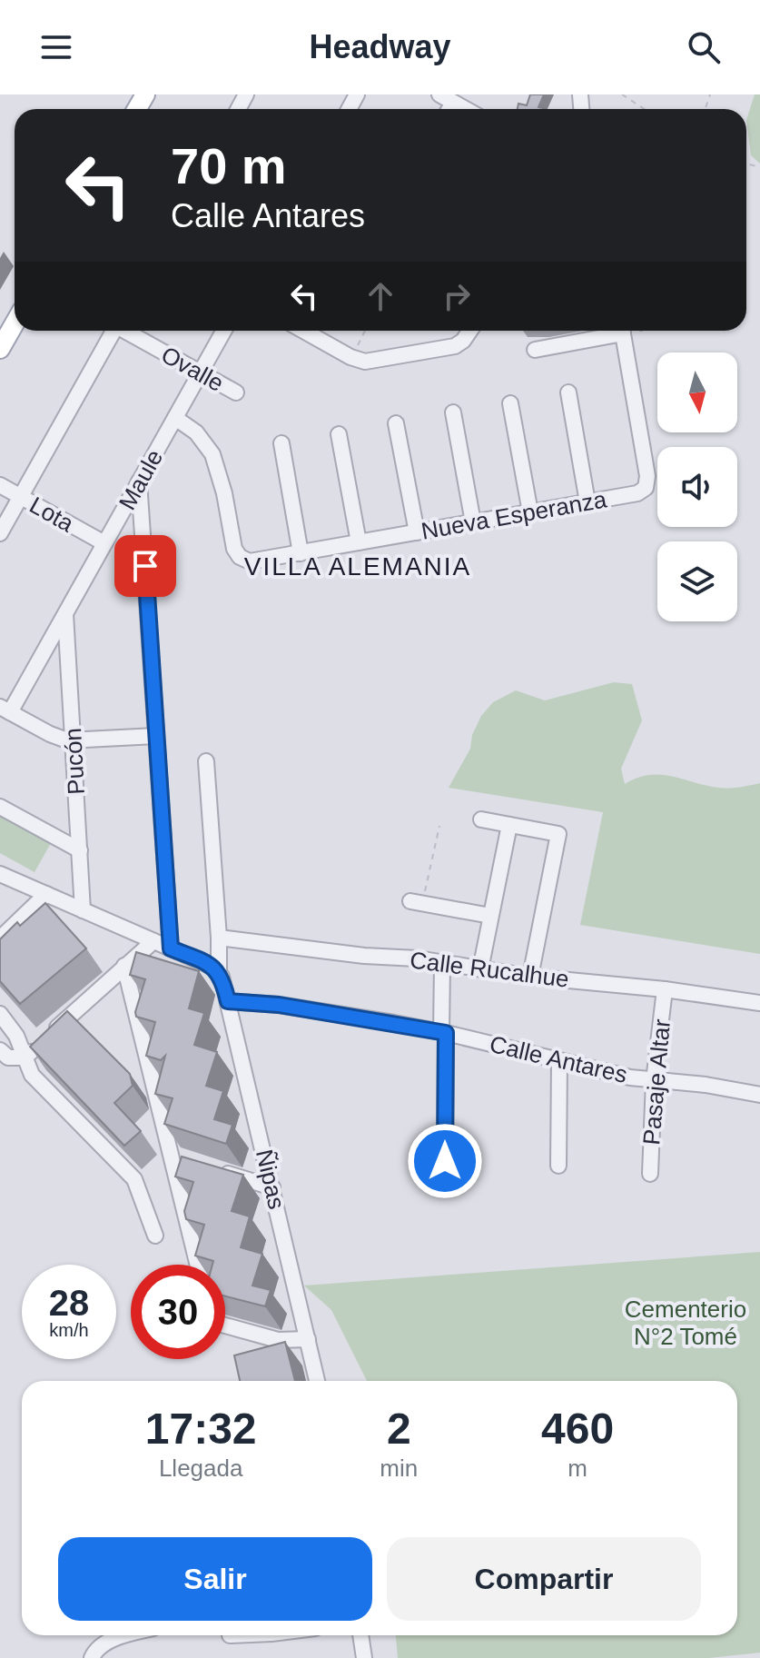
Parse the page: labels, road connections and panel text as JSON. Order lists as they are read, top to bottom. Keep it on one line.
{"streets":{"street":["Ovalle","Maule","Lota","Nueva Esperanza","Pucón","Calle Rucalhue","Calle Antares","Pasaje Altar","Ñipas"]},"crossings":[["Ovalle","Maule"],["Maule","Lota"],["Maule","Nueva Esperanza"],["Maule","Pucón"],["Calle Rucalhue","Pasaje Altar"],["Calle Rucalhue","Ñipas"],["Calle Antares","Pasaje Altar"],["Calle Antares","Ñipas"]],"districts":["VILLA ALEMANIA"],"parks":["Cementerio N°2 Tomé"],"north":"bottom","page":{"header":"Headway","turn":["70 m","Calle Antares"],"speed":"28 km/h","limit":"30","eta":["17:32","Llegada","2","min","460","m"],"buttons":["Salir","Compartir"]}}
